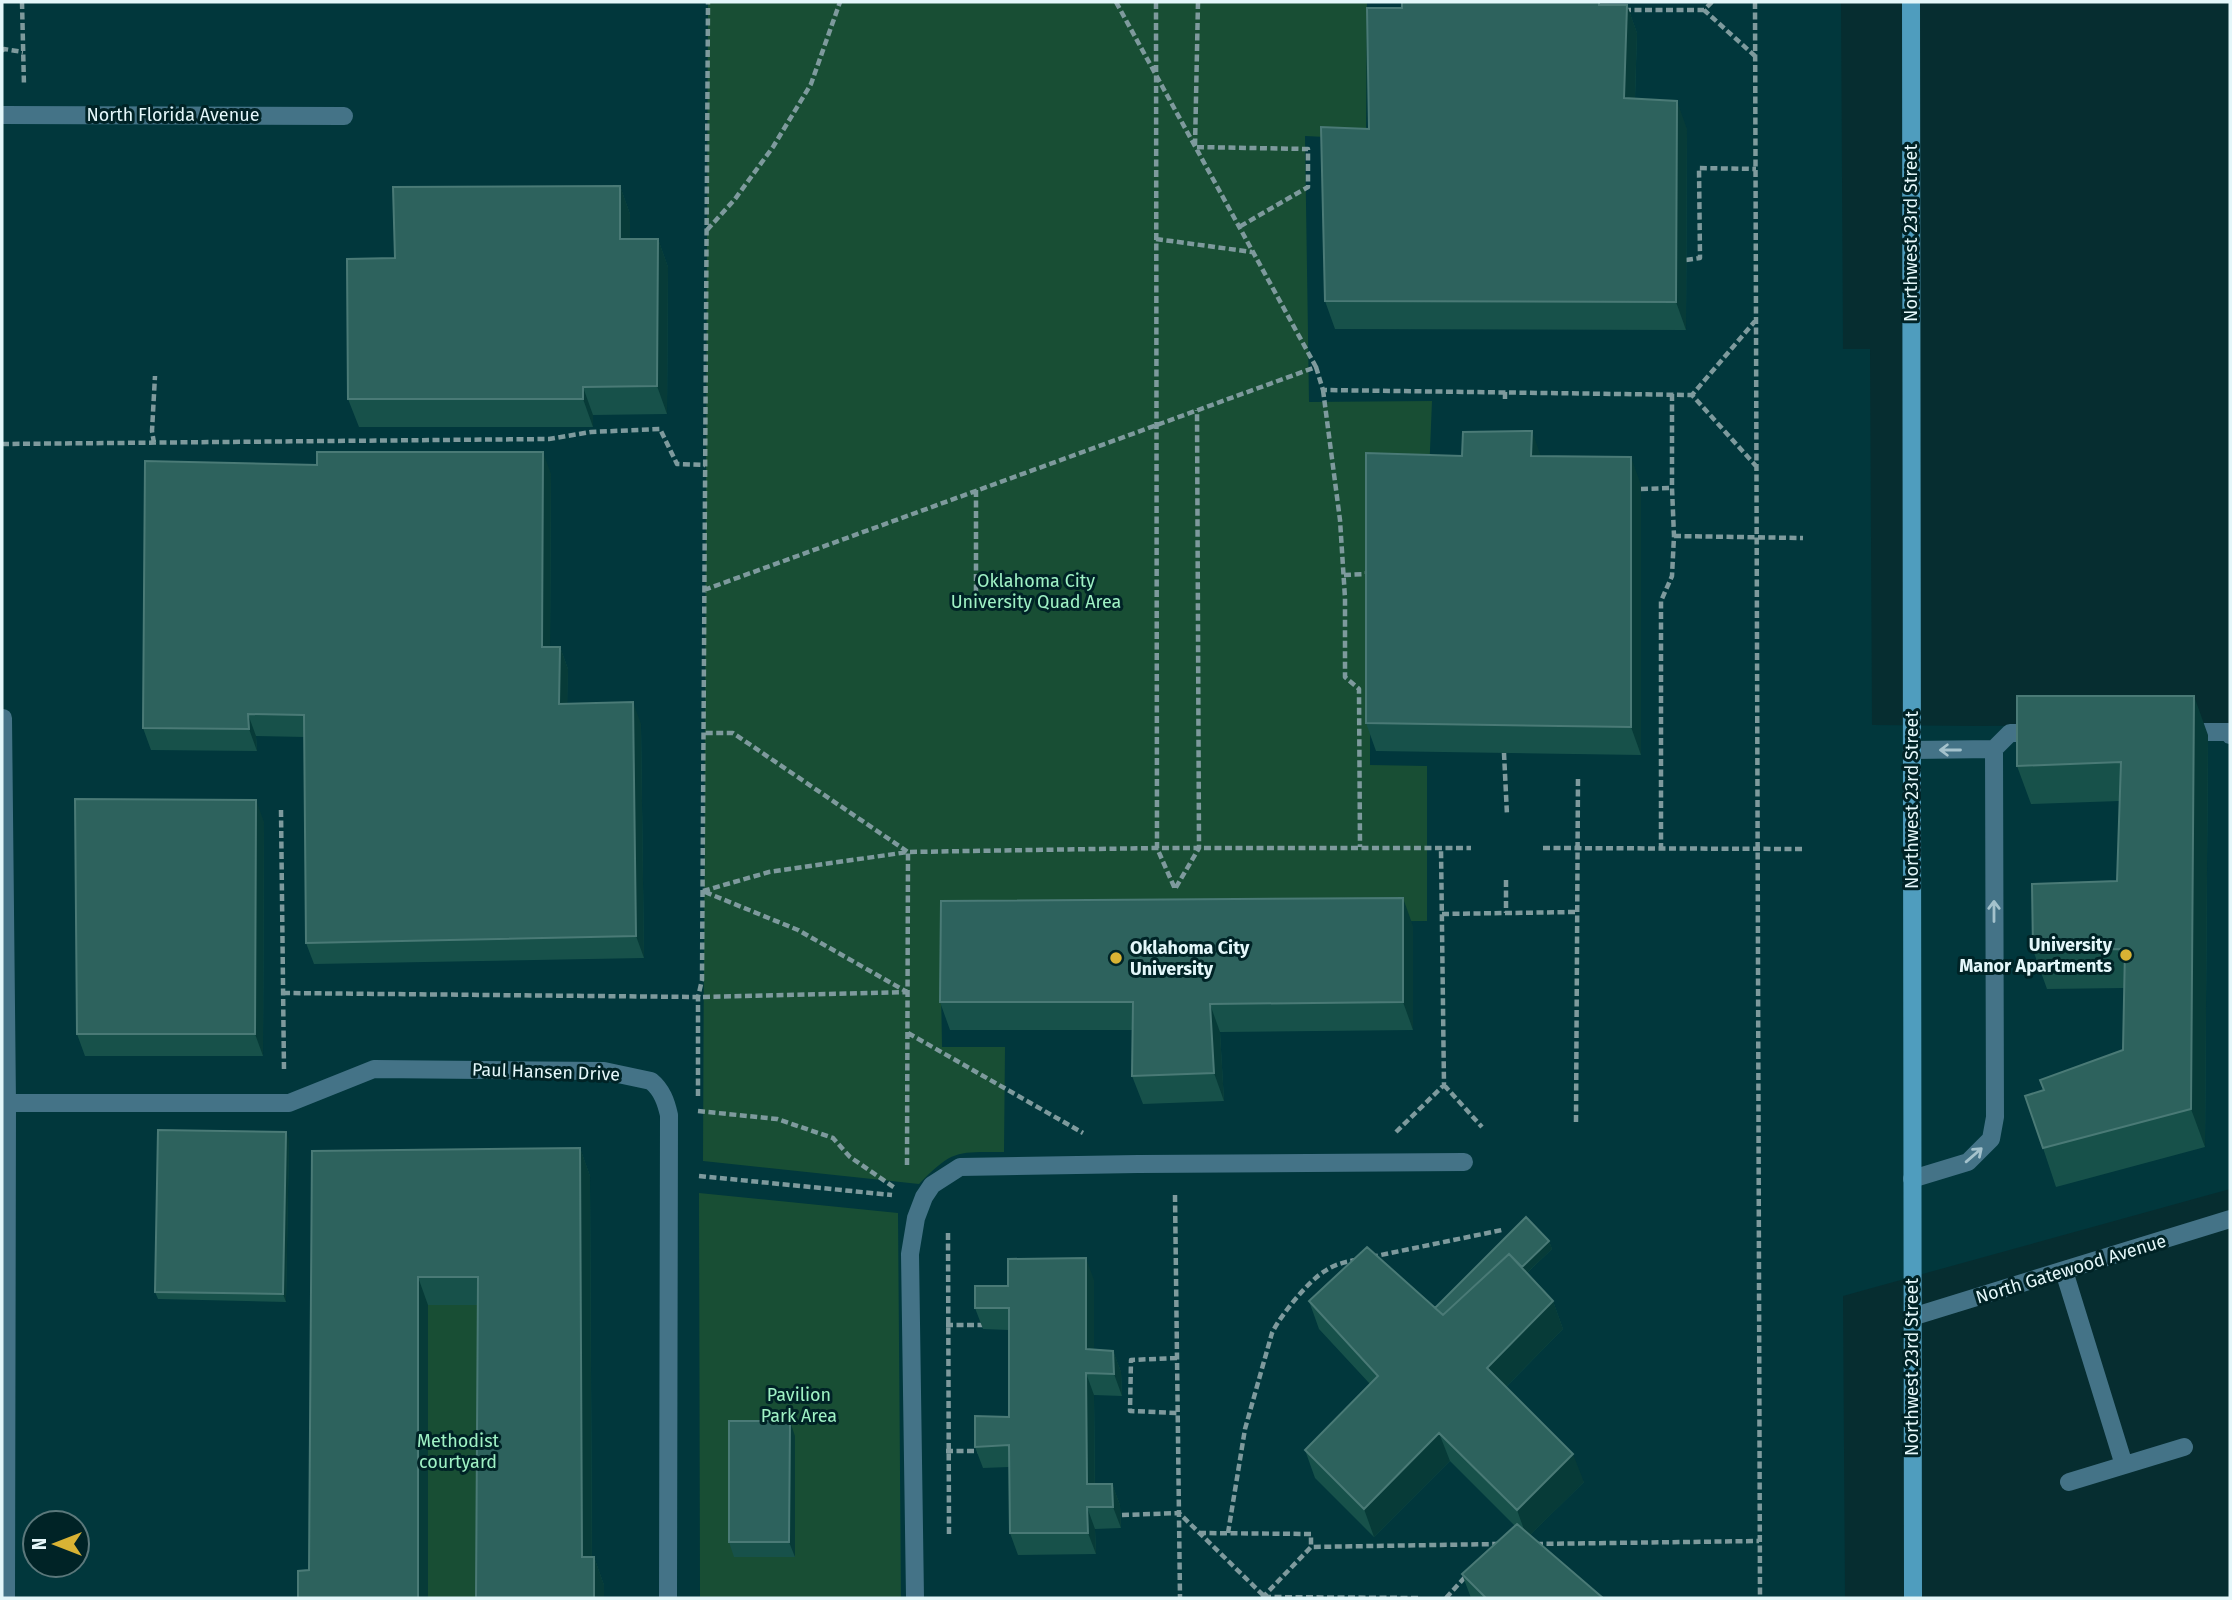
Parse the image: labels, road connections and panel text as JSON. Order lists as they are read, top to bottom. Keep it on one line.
{"streets":{"main road":["Northwest 23rd Street"],"street":["North Florida Avenue","Paul Hansen Drive","North Gatewood Avenue"]},"crossings":[["Northwest 23rd Street","North Gatewood Avenue"]],"parks":["Oklahoma City University Quad Area","Pavilion Park Area","Methodist courtyard"],"places":["University Manor Apartments","Oklahoma City University"],"north":"left"}
